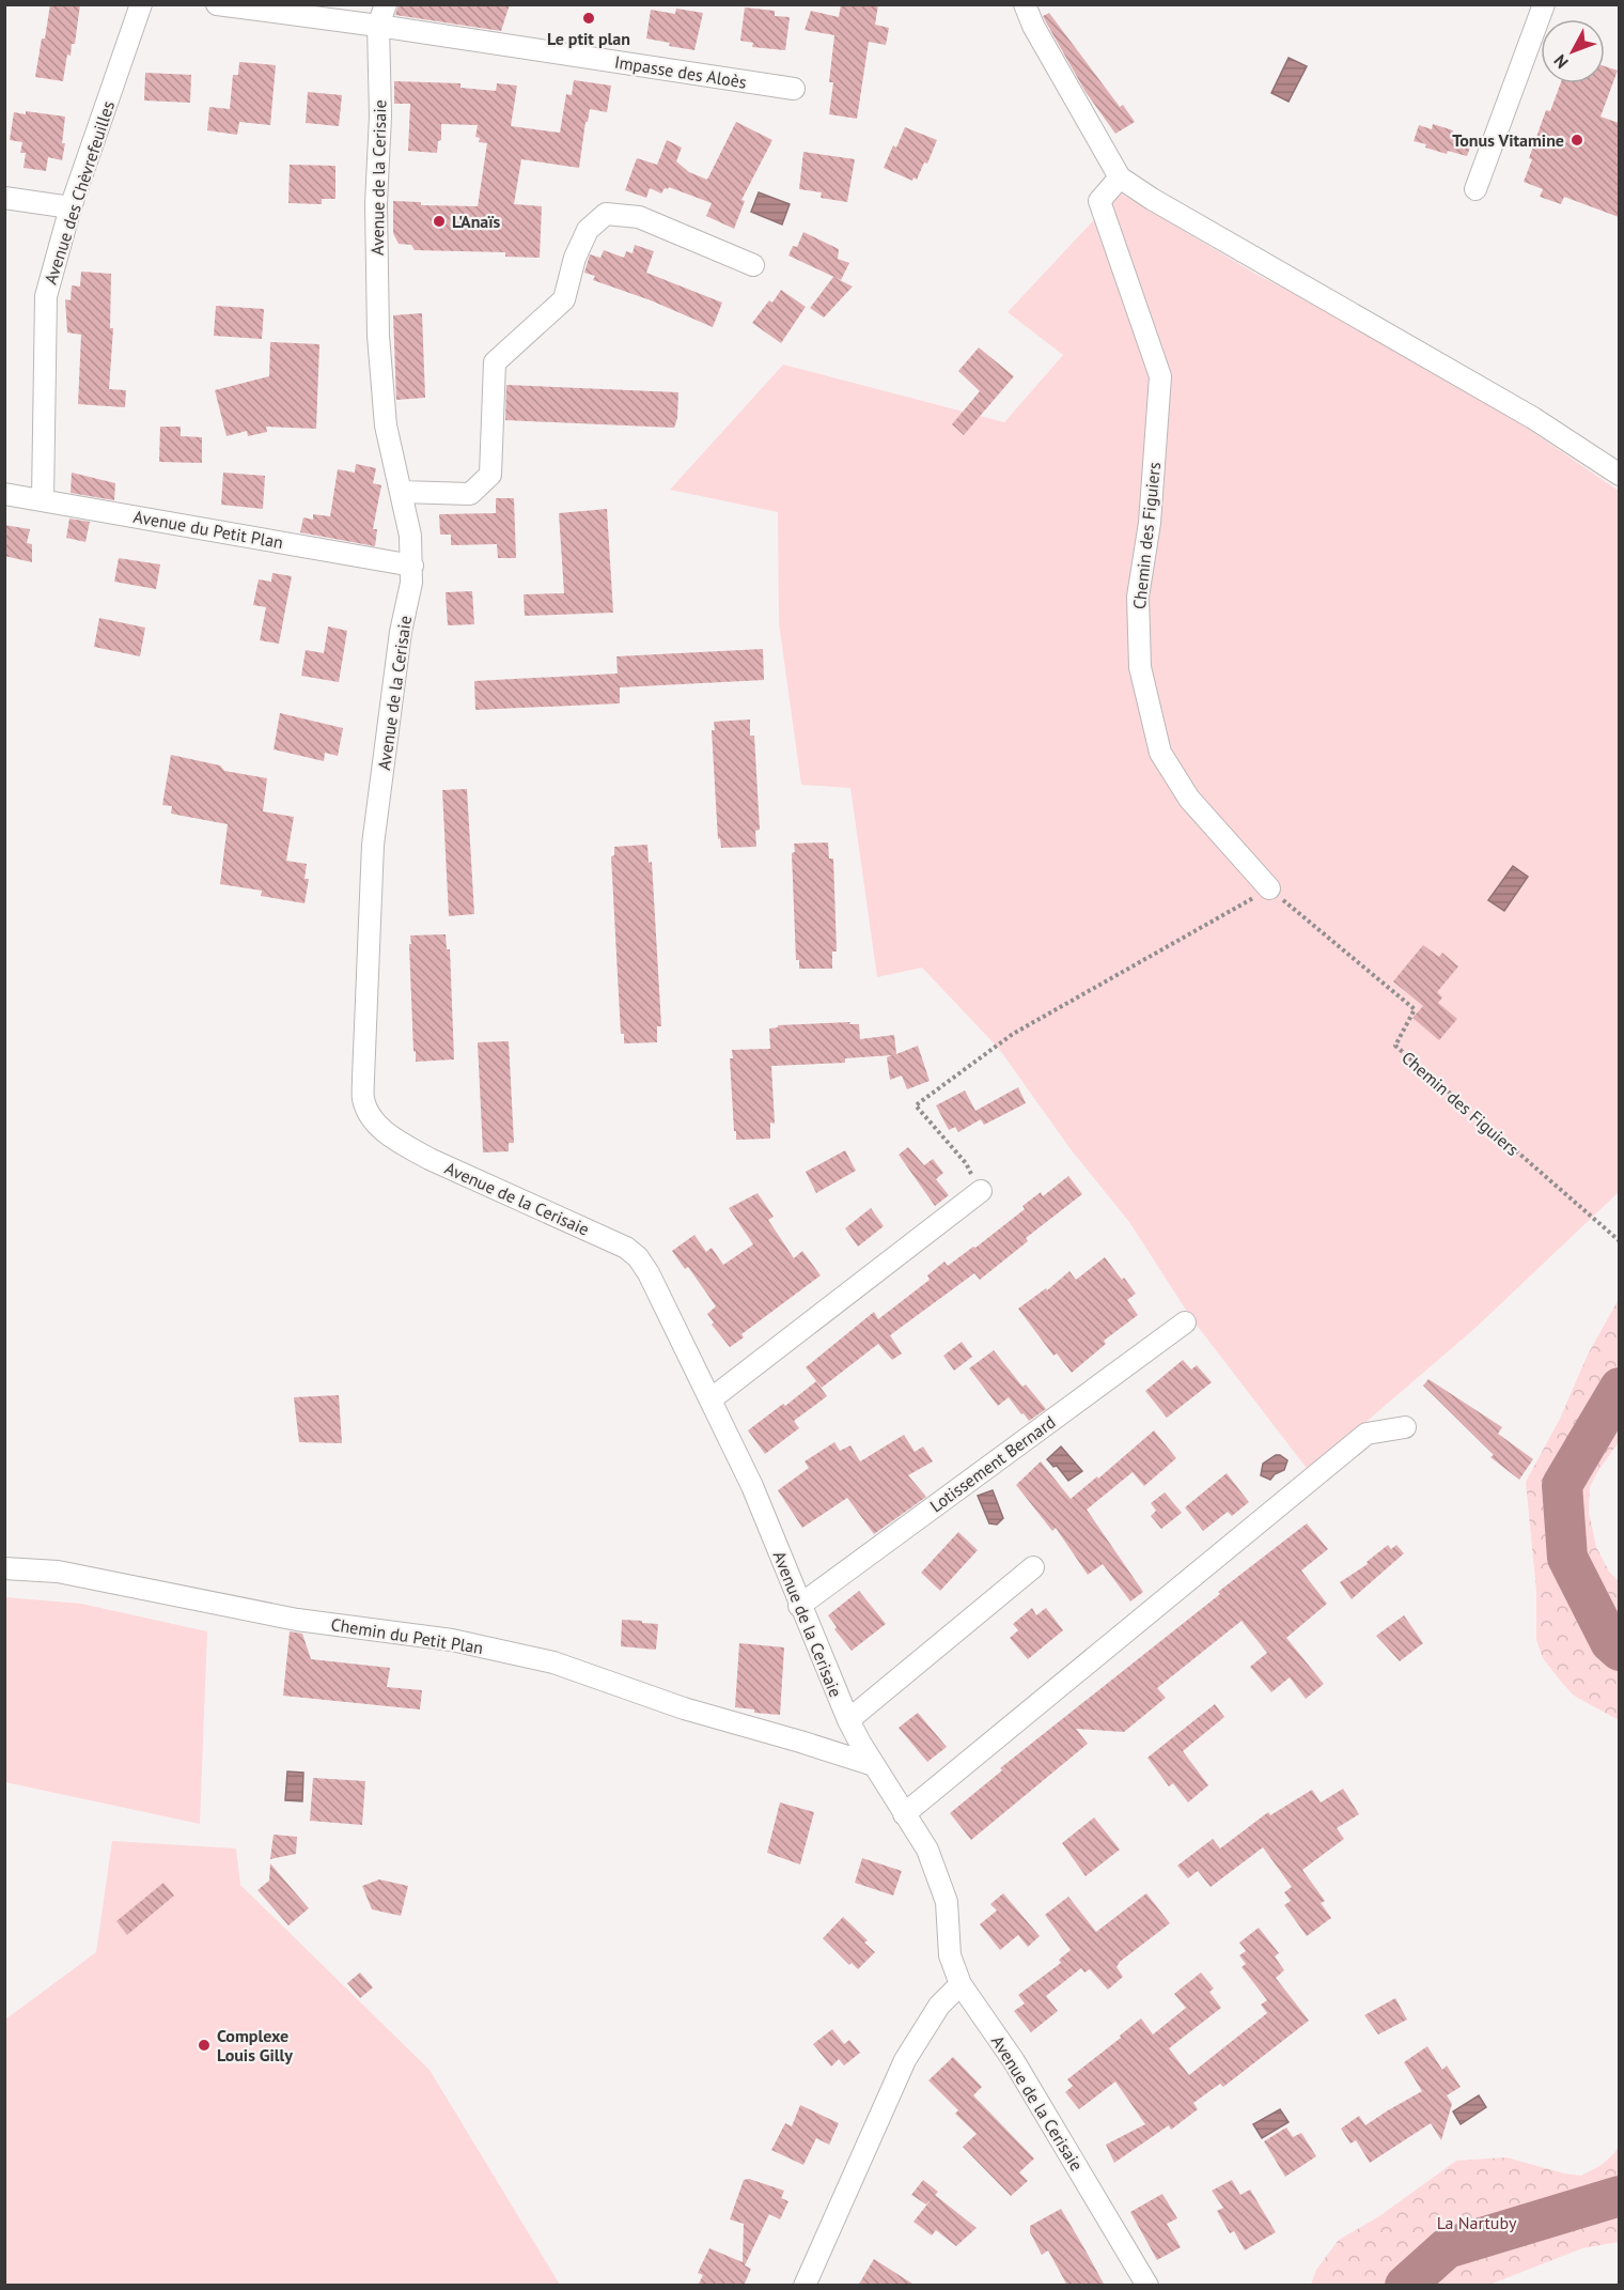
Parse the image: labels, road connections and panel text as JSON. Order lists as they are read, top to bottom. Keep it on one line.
{"streets":{"street":["Impasse des Aloès","Avenue de la Cerisaie","Avenue des Chèvrefeuilles","Avenue du Petit Plan","Chemin des Figuiers","Lotissement Bernard","Chemin du Petit Plan"]},"crossings":[["Impasse des Aloès","Avenue de la Cerisaie"],["Avenue de la Cerisaie","Avenue du Petit Plan"],["Avenue de la Cerisaie","Lotissement Bernard"],["Avenue de la Cerisaie","Chemin du Petit Plan"],["Avenue des Chèvrefeuilles","Avenue du Petit Plan"]],"parks":["La Nartuby"],"places":["Le ptit plan","Tonus Vitamine","L'Anaïs","Complexe Louis Gilly"],"north":"bottom left"}
